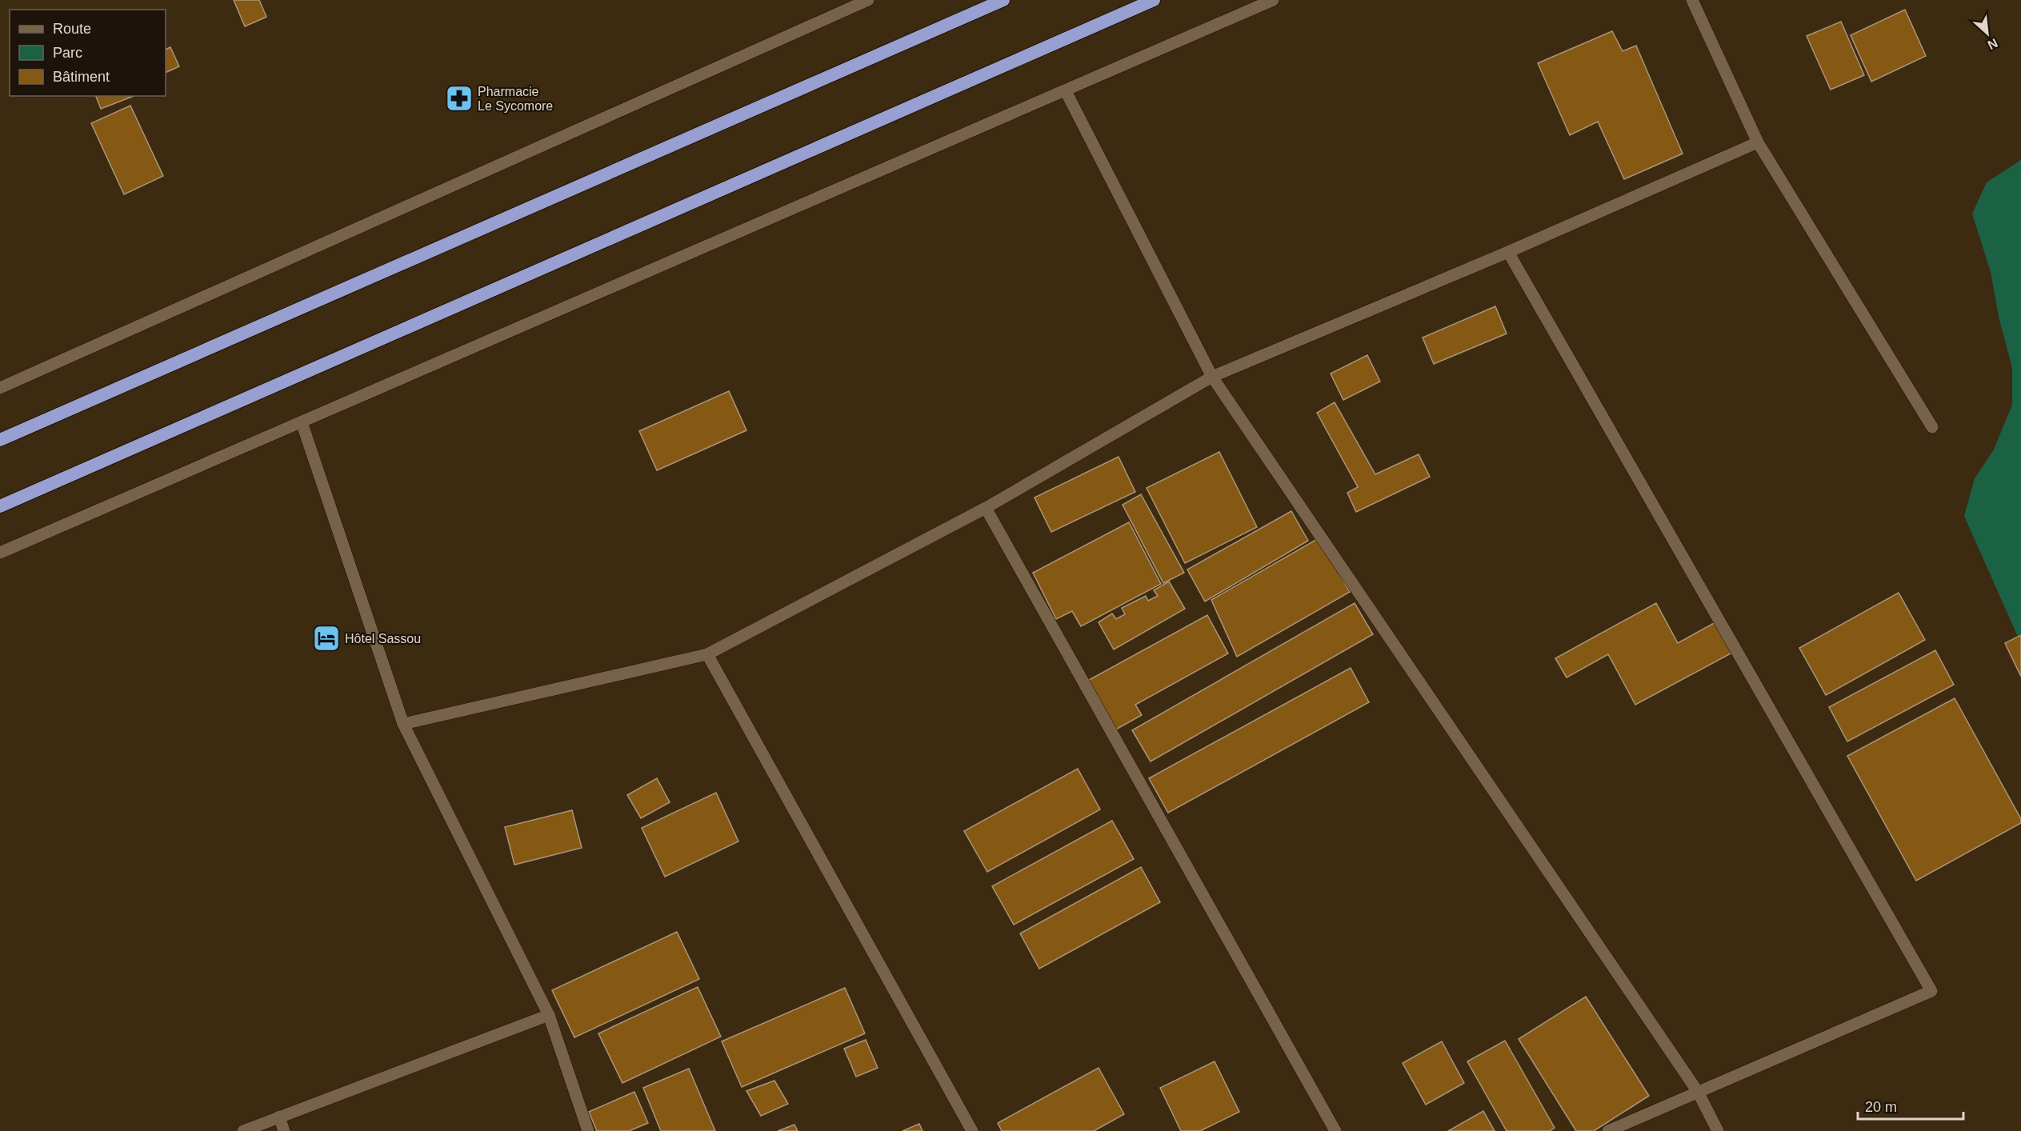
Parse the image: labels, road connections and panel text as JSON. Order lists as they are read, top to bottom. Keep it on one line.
{"places":{"pharmacy":["Pharmacie Le Sycomore"],"hotel":["Hôtel Sassou"]},"legend":["Route","Parc","Bâtiment"],"scale_bar":"20 m","north":"bottom right"}
